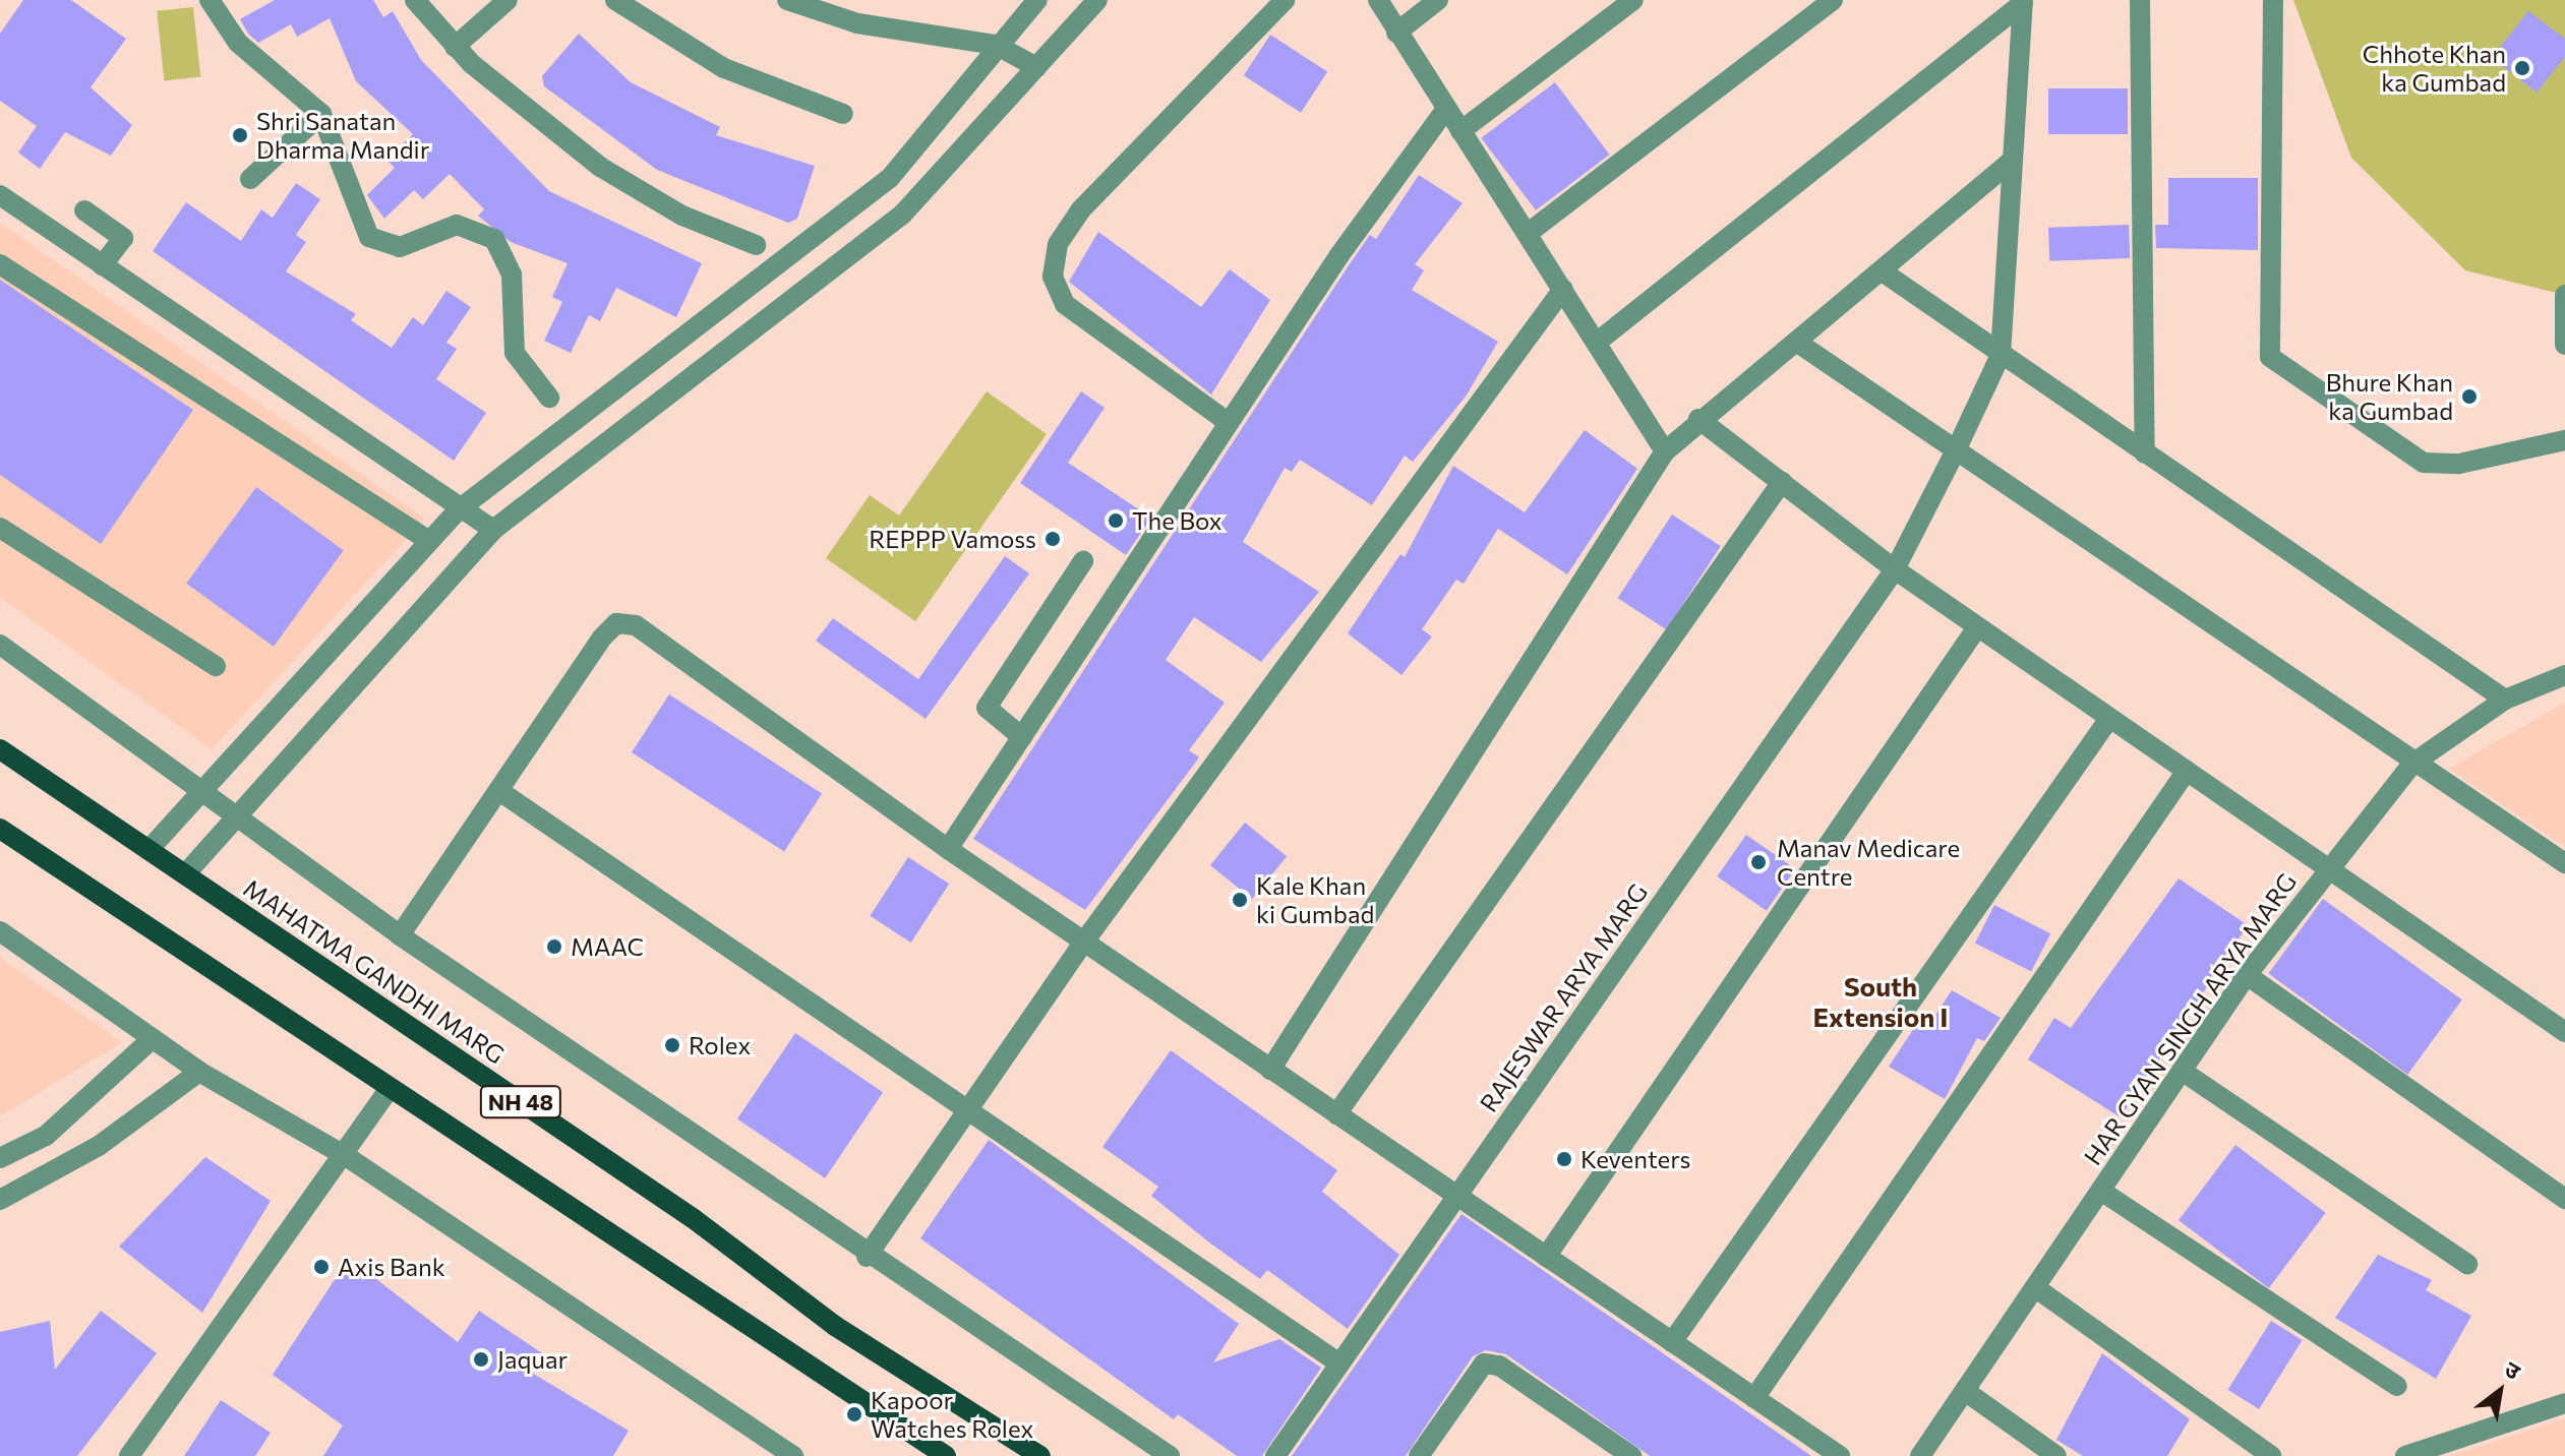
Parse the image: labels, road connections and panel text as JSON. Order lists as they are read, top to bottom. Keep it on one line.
{"streets":{"main road":["MAHATMA GANDHI MARG","NH 48"],"street":["RAJESWAR ARYA MARG","HAR GYAN SINGH ARYA MARG"]},"districts":["South Extension I"],"places":["Chhote Khan ka Gumbad","Shri Sanatan Dharma Mandir","Bhure Khan ka Gumbad","The Box","REPPP Vamoss","Manav Medicare Centre","Kale Khan ki Gumbad","MAAC","Rolex","Keventers","Axis Bank","Jaquar","Kapoor Watches Rolex"],"north":"top right"}
